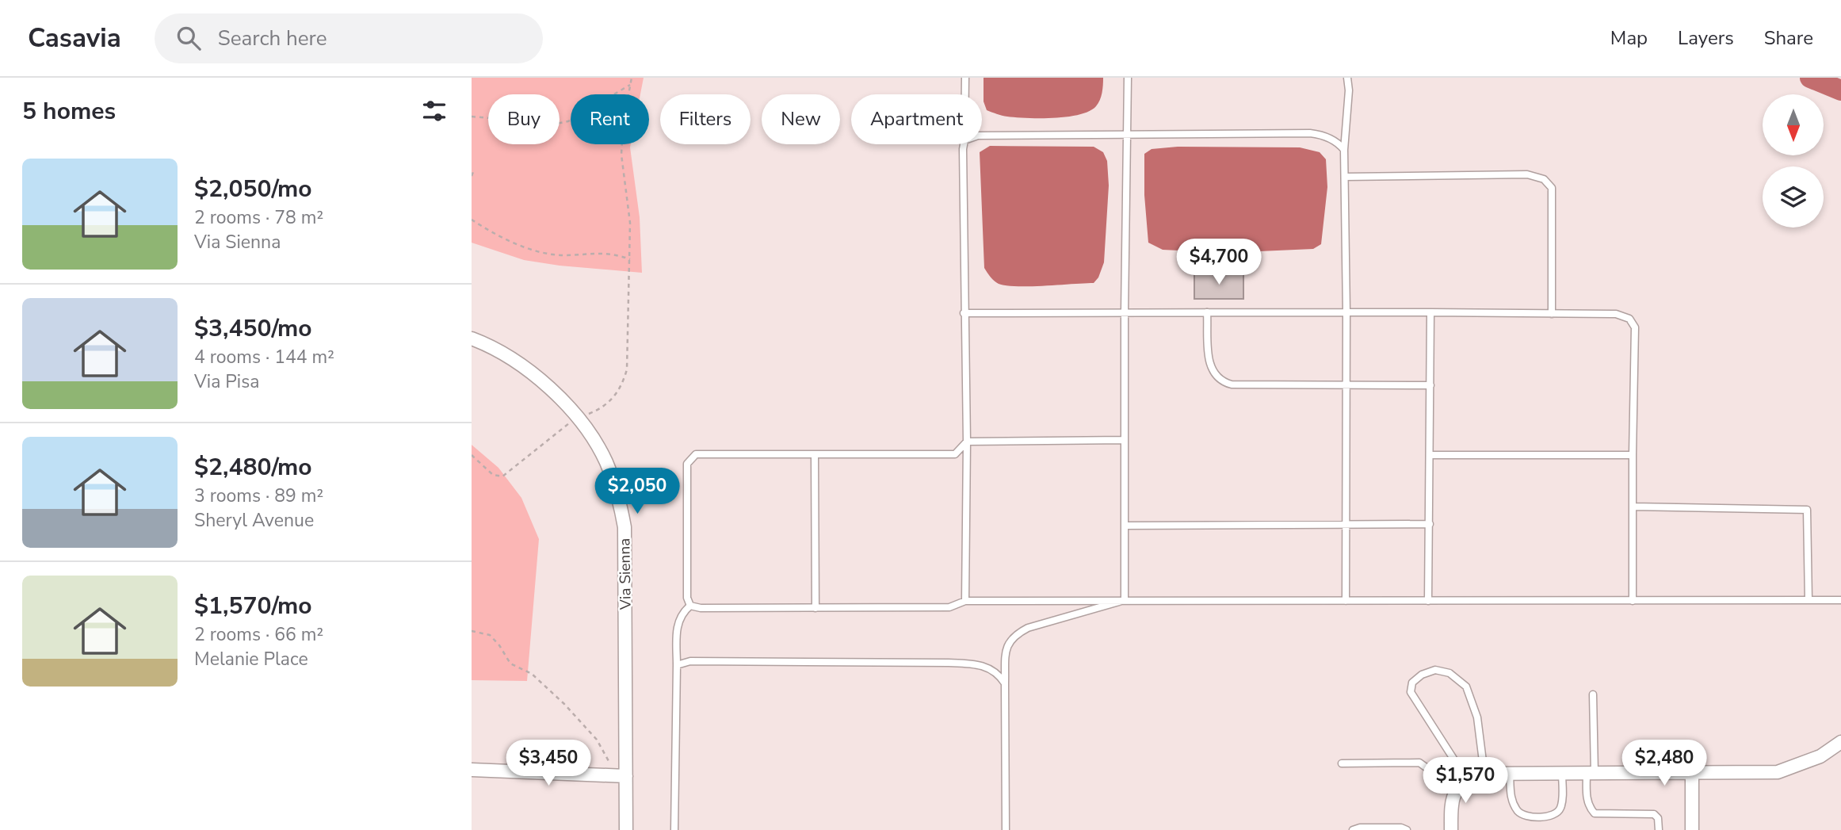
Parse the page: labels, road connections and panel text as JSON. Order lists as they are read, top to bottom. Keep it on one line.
{"streets":{"street":["Via Sienna"]},"north":"bottom","page":{"header":"Casavia","search":"Search here","nav":["Map","Layers","Share"],"heading":"5 homes","chip":["Buy","Rent","Filters","New","Apartment"],"list":[{"name":"$2,050/mo","note":"2 rooms · 78 m² · Via Sienna"},{"name":"$3,450/mo","note":"4 rooms · 144 m² · Via Pisa"},{"name":"$2,480/mo","note":"3 rooms · 89 m² · Sheryl Avenue"},{"name":"$1,570/mo","note":"2 rooms · 66 m² · Melanie Place"}],"price":["$4,700","$2,050","$3,450","$2,480","$1,570"]}}
